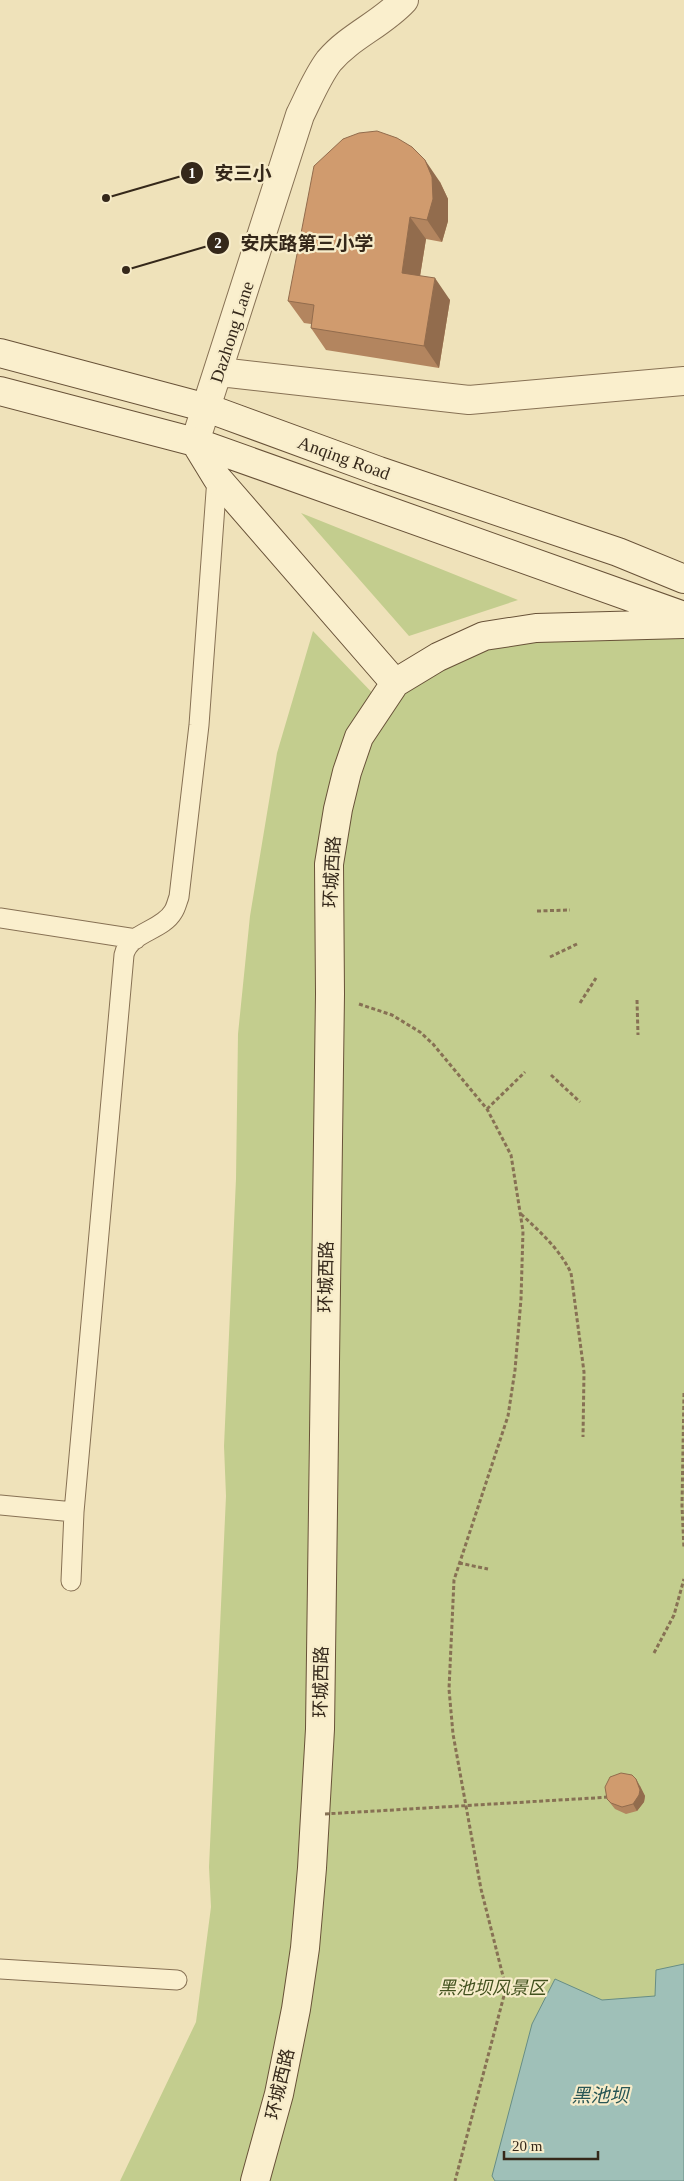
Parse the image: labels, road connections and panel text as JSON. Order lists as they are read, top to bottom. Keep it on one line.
{"streets":{"street":["Dazhong Lane","Anqing Road","环城西路"]},"crossings":[["Dazhong Lane","Anqing Road"]],"water":["黑池坝"],"parks":["黑池坝风景区"],"places":["安三小","安庆路第三小学"],"scale_bar":"20 m"}
